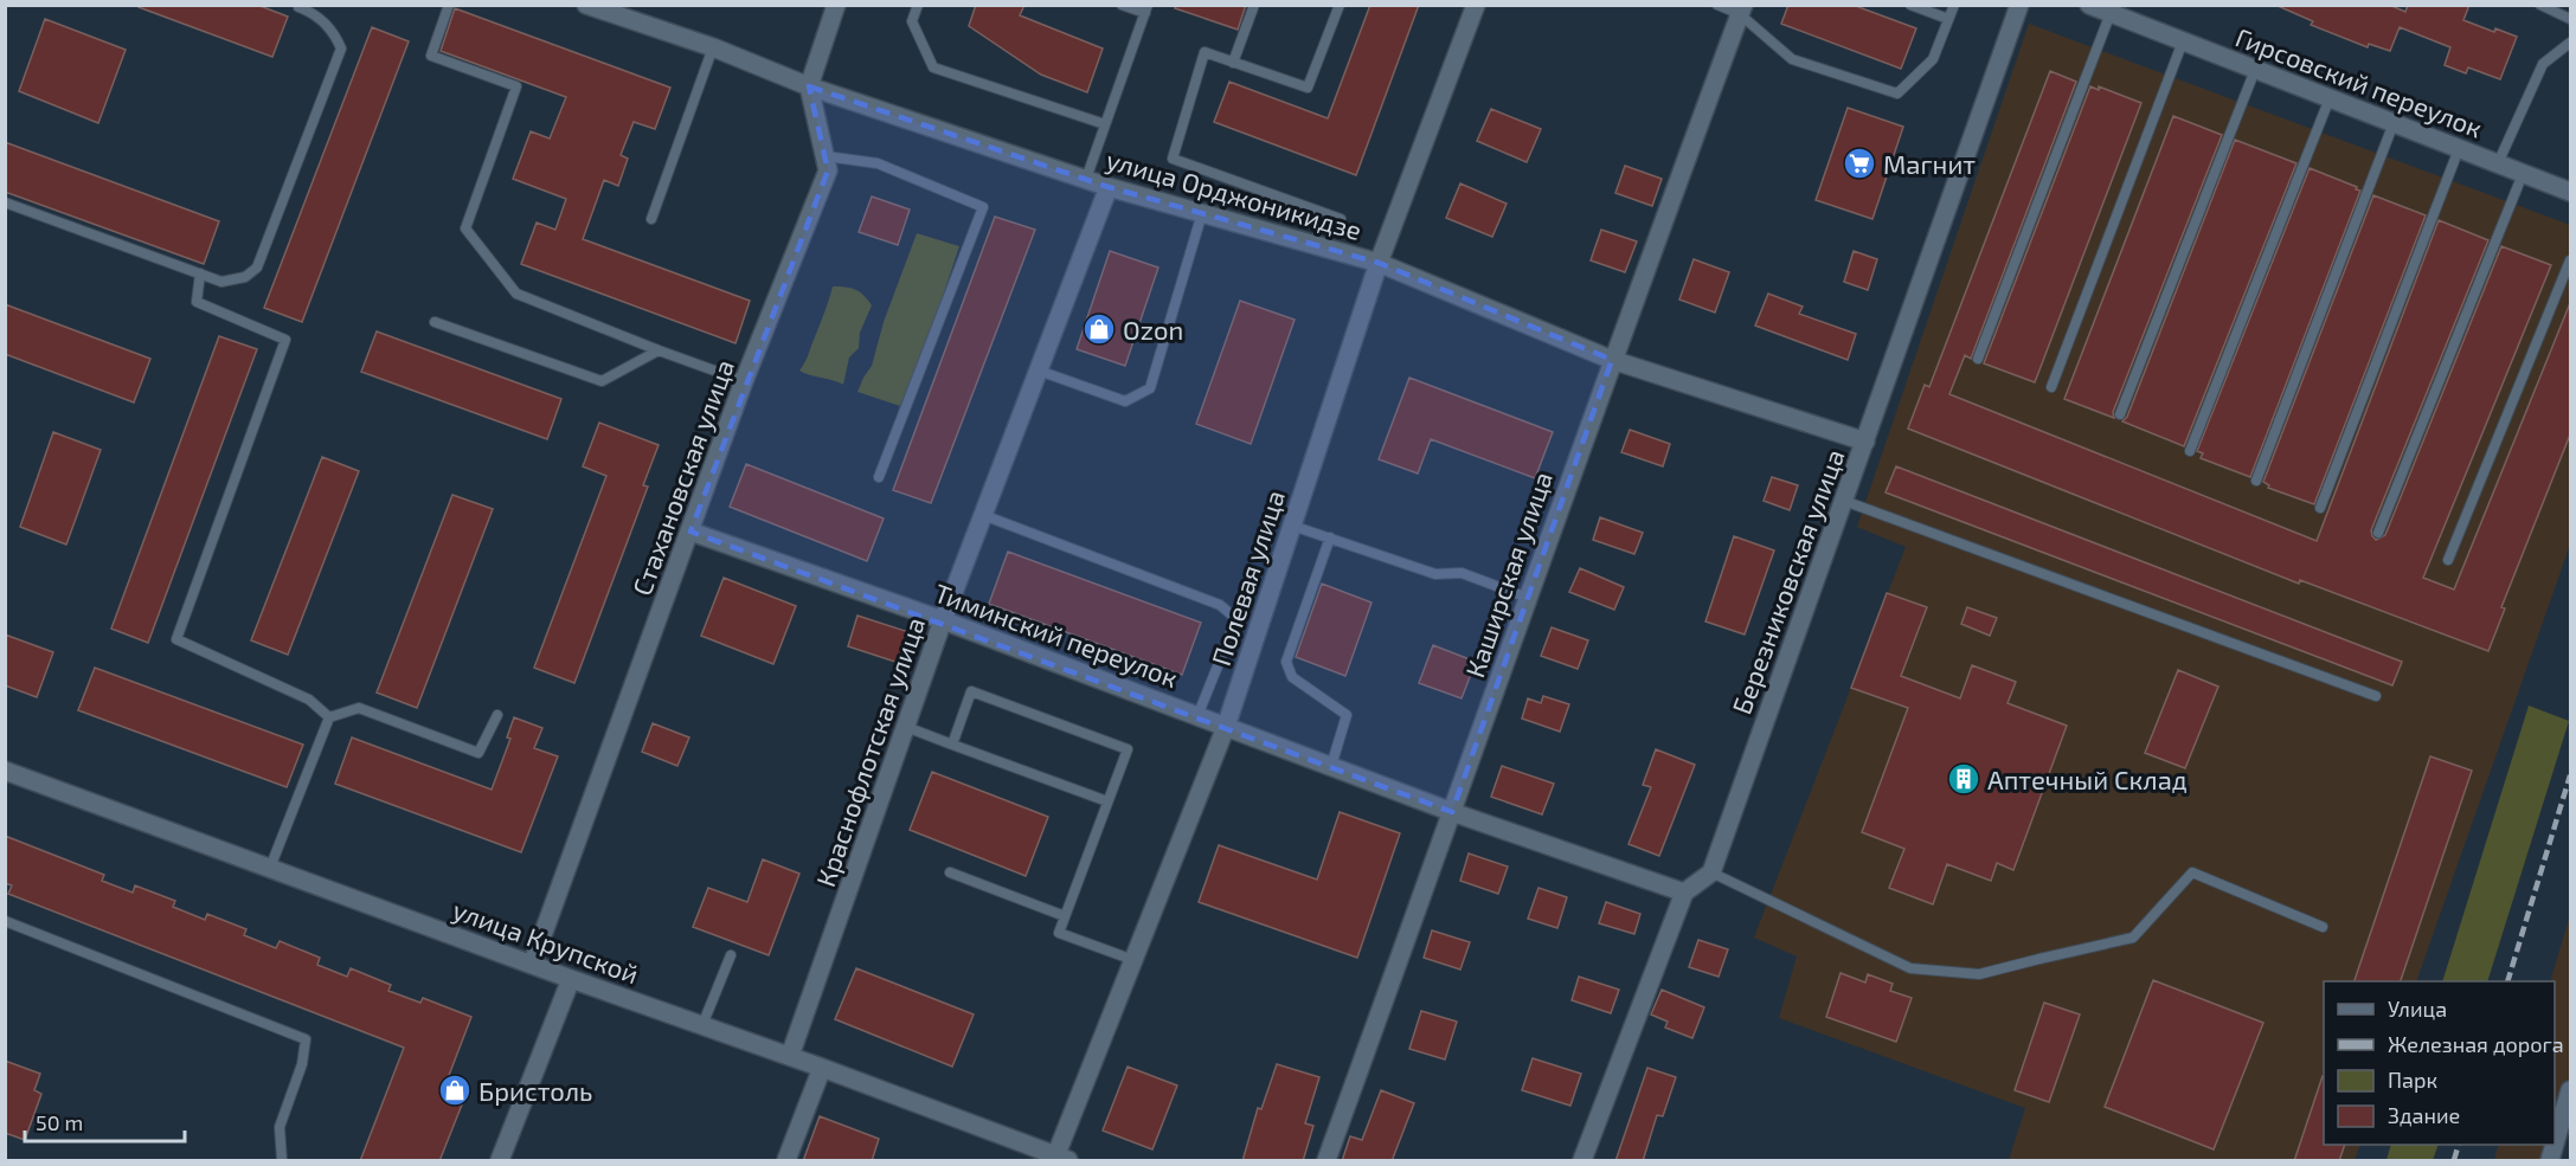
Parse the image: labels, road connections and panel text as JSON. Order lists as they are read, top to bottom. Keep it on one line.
{"streets":{"street":["Гирсовский переулок","улица Орджоникидзе","Стахановская улица","Каширская улица","Полевая улица","Березниковская улица","Тиминский переулок","Краснофлотская улица","улица Крупской"]},"crossings":[["улица Орджоникидзе","Стахановская улица"],["улица Орджоникидзе","Каширская улица"],["улица Орджоникидзе","Полевая улица"],["улица Орджоникидзе","Березниковская улица"],["улица Орджоникидзе","Краснофлотская улица"],["Стахановская улица","Тиминский переулок"],["Стахановская улица","улица Крупской"],["Каширская улица","Тиминский переулок"],["Полевая улица","Тиминский переулок"],["Полевая улица","улица Крупской"],["Тиминский переулок","Краснофлотская улица"],["Краснофлотская улица","улица Крупской"]],"places":{"supermarket":["Магнит"],"shop":["Ozon","Бристоль"],"building":["Аптечный Склад"]},"legend":["Улица","Железная дорога","Парк","Здание"],"scale_bar":"50 m"}
